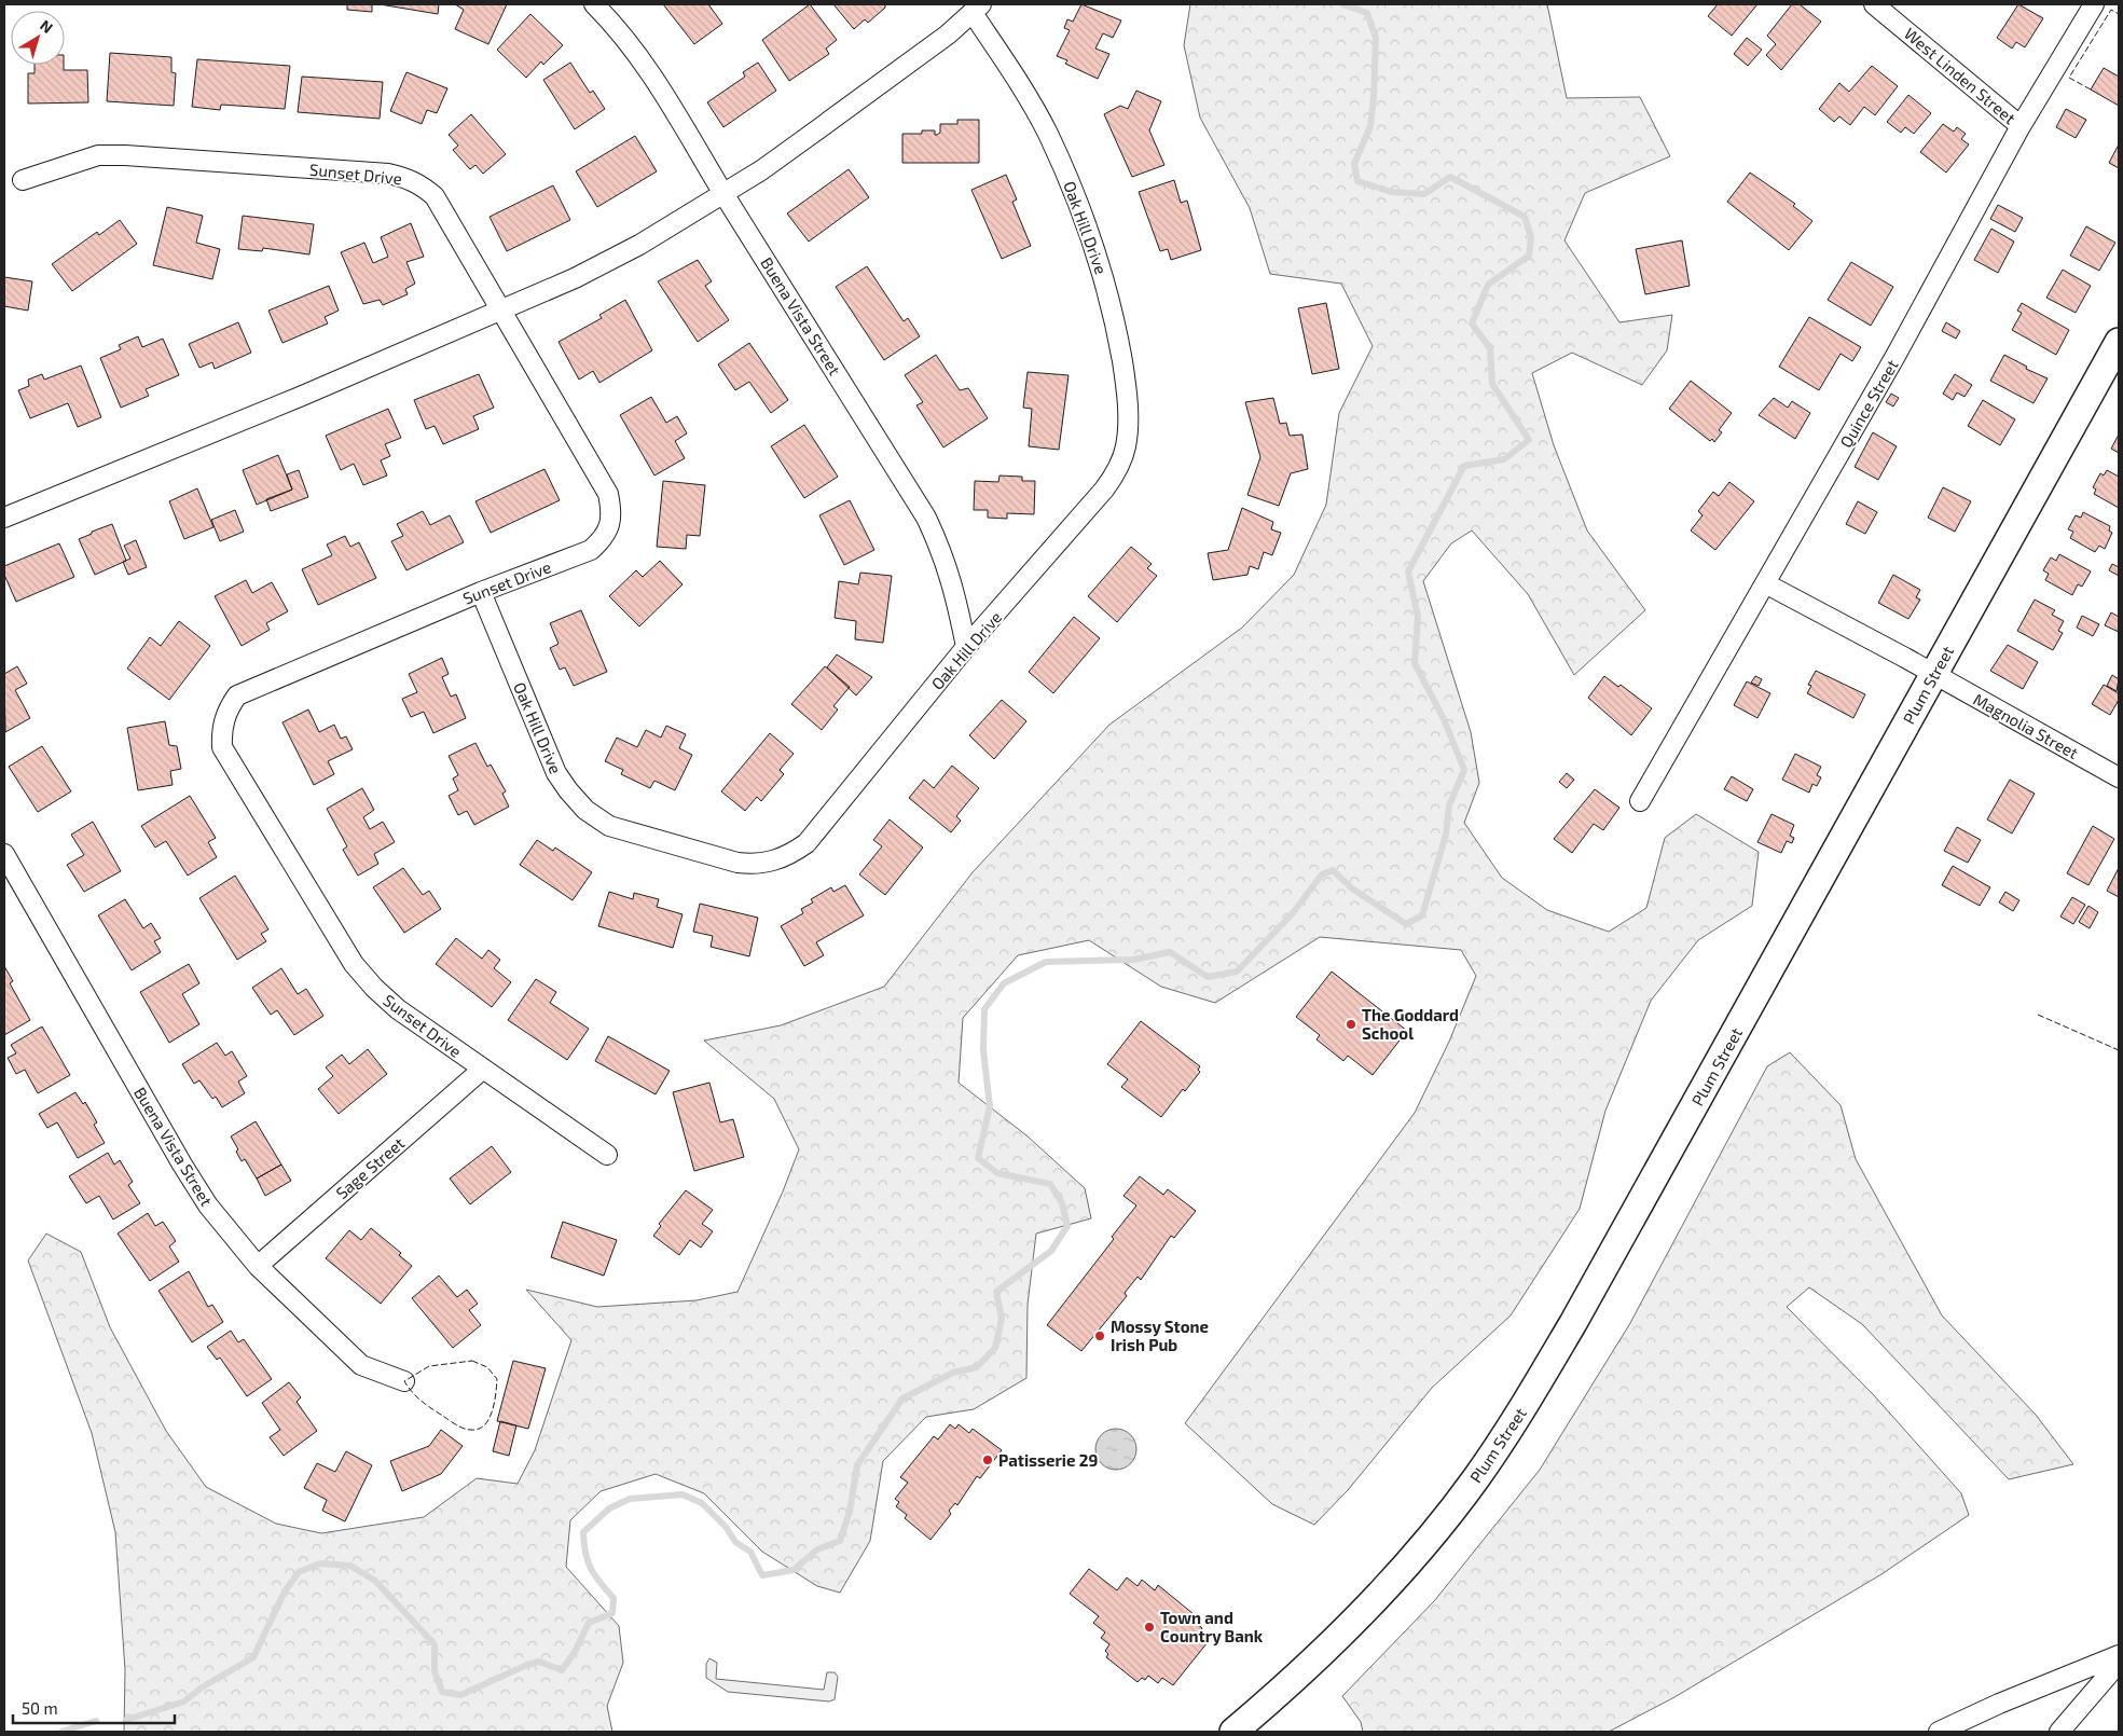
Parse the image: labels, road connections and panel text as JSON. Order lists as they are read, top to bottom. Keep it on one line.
{"streets":{"main road":["Plum Street"],"street":["West Linden Street","Sunset Drive","Oak Hill Drive","Buena Vista Street","Quince Street","Magnolia Street","Sage Street"]},"crossings":[["West Linden Street","Quince Street"],["Sunset Drive","Oak Hill Drive"],["Sunset Drive","Sage Street"],["Oak Hill Drive","Buena Vista Street"],["Buena Vista Street","Sage Street"],["Quince Street","Magnolia Street"],["Plum Street","Magnolia Street"]],"places":["The Goddard School","Mossy Stone Irish Pub","Patisserie 29","Town and Country Bank"],"scale_bar":"50 m","north":"top right"}
